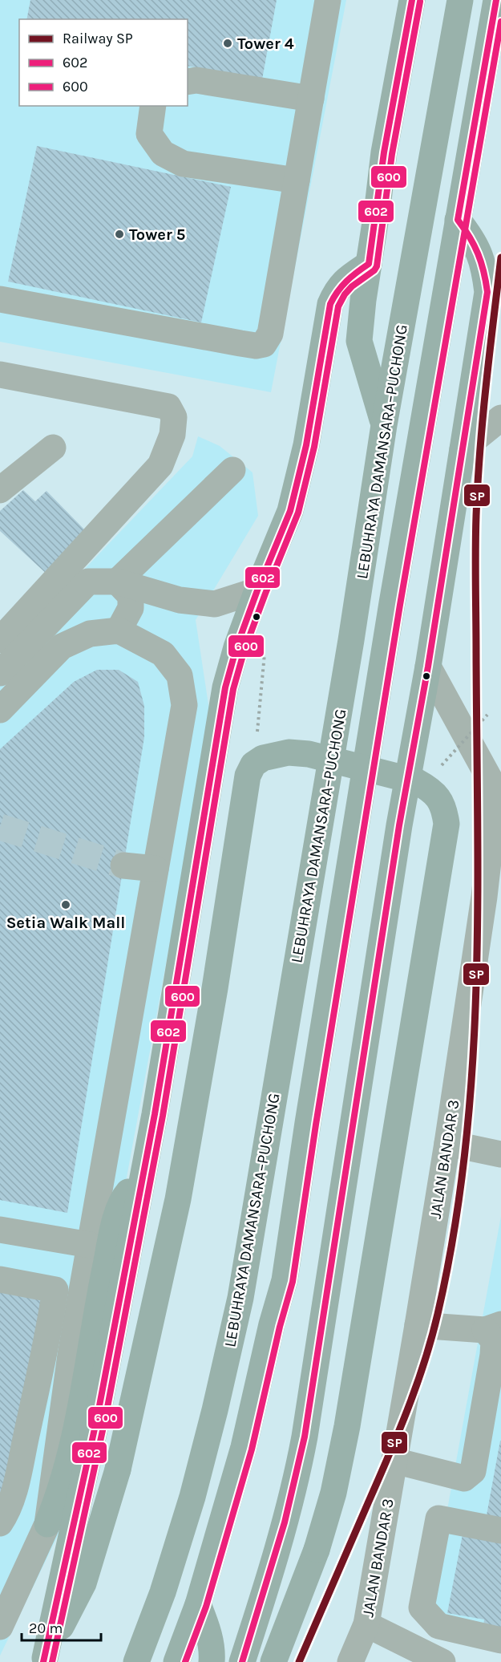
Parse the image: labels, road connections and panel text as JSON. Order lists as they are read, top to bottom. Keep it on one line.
{"streets":{"highway":["LEBUHRAYA DAMANSARA–PUCHONG"],"street":["JALAN BANDAR 3"]},"places":["Tower 4","Tower 5","Setia Walk Mall"],"lines":["transit line 602","transit line 600","rail line SP"],"legend":["Railway SP","602","600"],"scale_bar":"20 m"}
